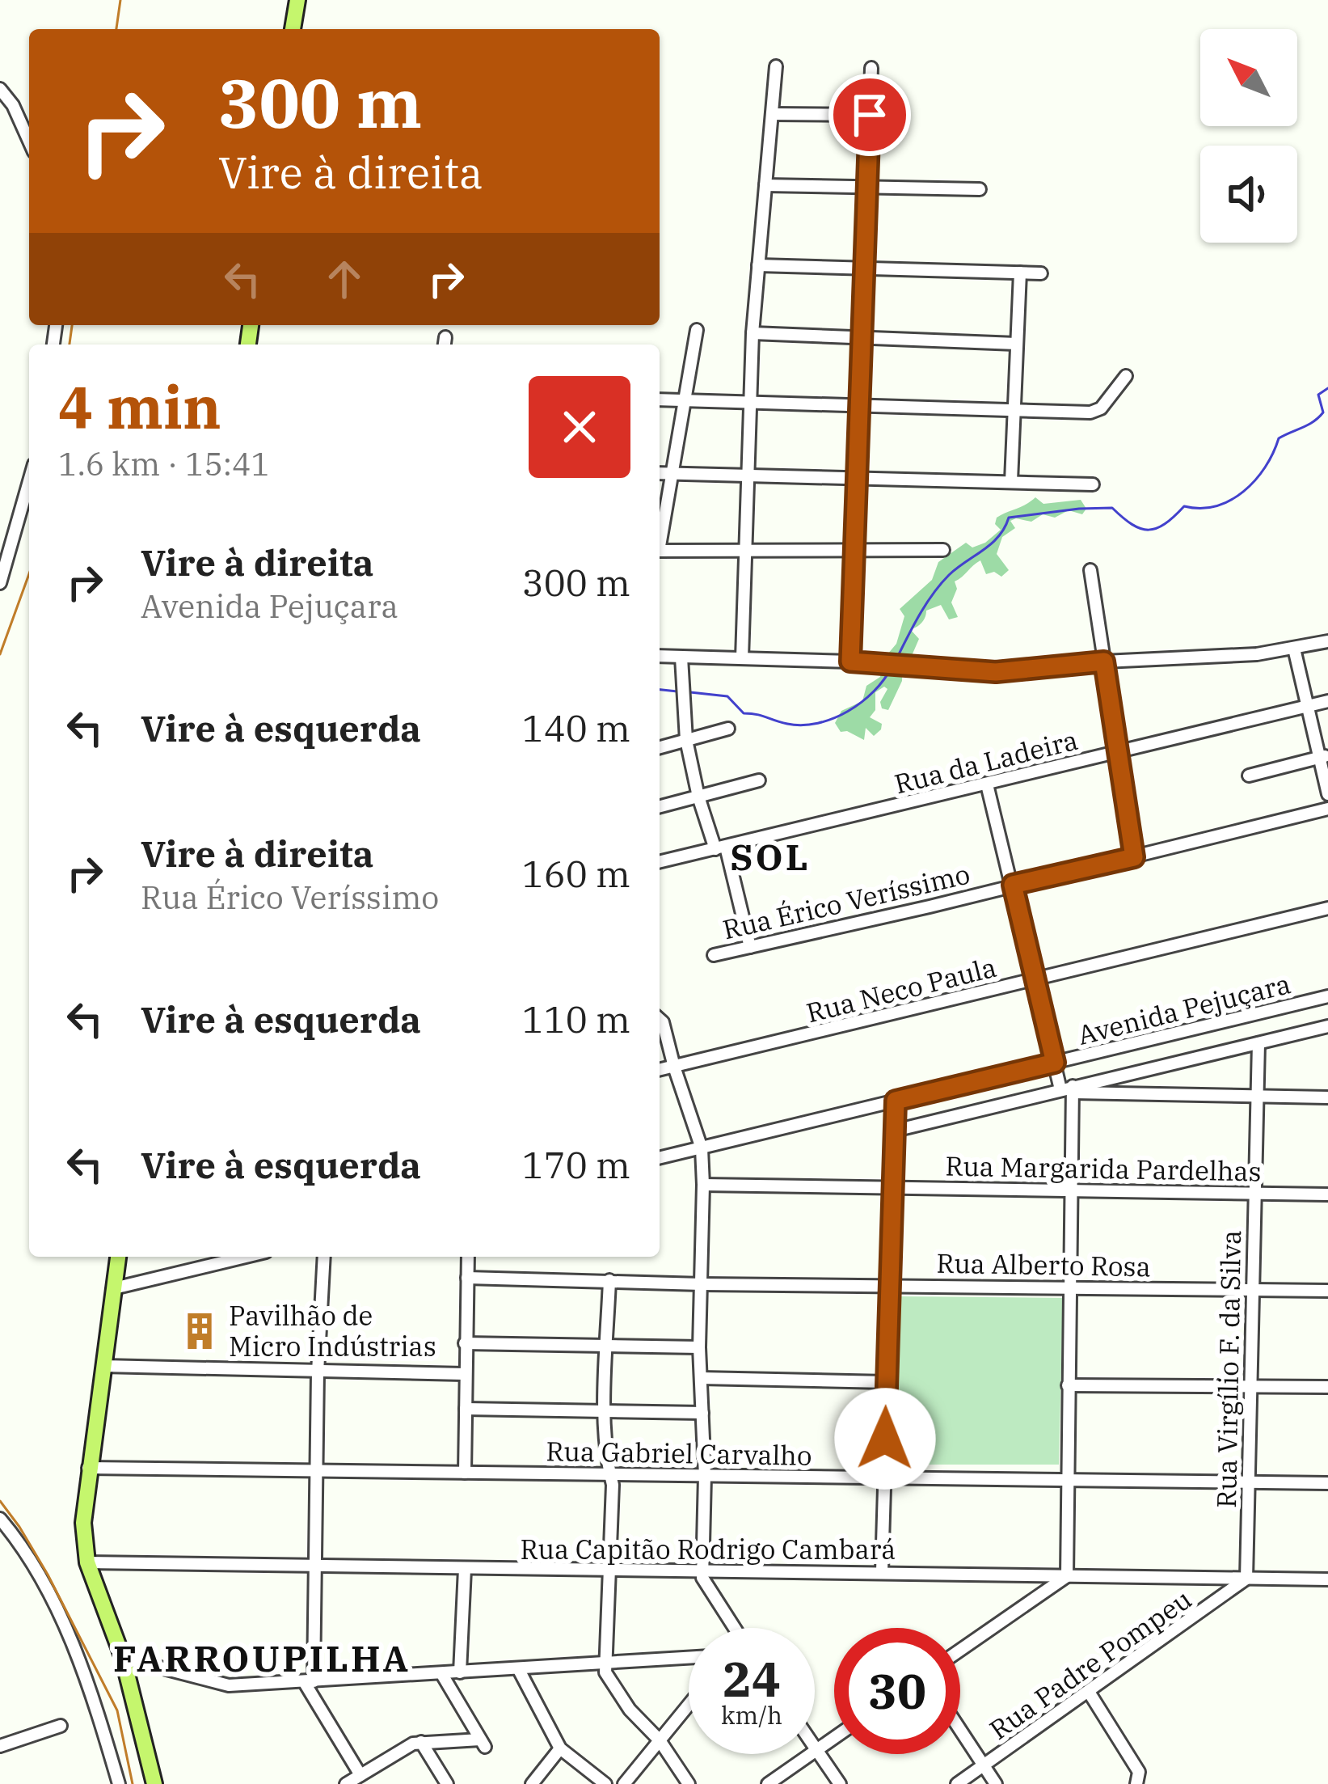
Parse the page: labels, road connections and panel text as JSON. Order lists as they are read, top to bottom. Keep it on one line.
{"streets":{"street":["Rua da Ladeira","Rua Érico Veríssimo","Rua Neco Paula","Avenida Pejuçara","Rua Margarida Pardelhas","Rua Alberto Rosa","Rua Virgílio F. da Silva","Rua Gabriel Carvalho","Rua Capitão Rodrigo Cambará","Rua Padre Pompeu"]},"crossings":[["Rua Margarida Pardelhas","Rua Virgílio F. da Silva"],["Rua Alberto Rosa","Rua Virgílio F. da Silva"],["Rua Virgílio F. da Silva","Rua Gabriel Carvalho"],["Rua Virgílio F. da Silva","Rua Capitão Rodrigo Cambará"],["Rua Virgílio F. da Silva","Rua Padre Pompeu"],["Rua Capitão Rodrigo Cambará","Rua Padre Pompeu"]],"districts":["SOL","FARROUPILHA"],"places":{"building":["Pavilhão de Micro Indústrias"]},"north":"top left","page":{"turn":["300 m","Vire à direita"],"heading":["4 min","1.6 km · 15:41"],"list":[{"name":"Vire à direita","note":"Avenida Pejuçara","value":"300 m"},{"name":"Vire à esquerda","value":"140 m"},{"name":"Vire à direita","note":"Rua Érico Veríssimo","value":"160 m"},{"name":"Vire à esquerda","value":"110 m"},{"name":"Vire à esquerda","value":"170 m"}],"speed":"24 km/h","limit":"30"}}
